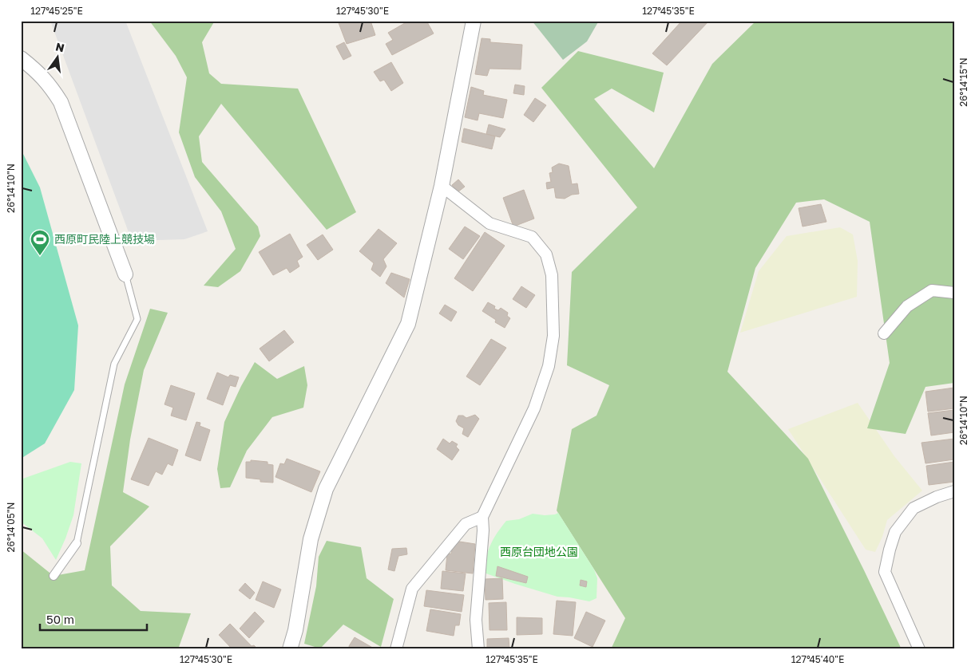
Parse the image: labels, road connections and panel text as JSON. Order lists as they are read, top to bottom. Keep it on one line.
{"parks":["西原台団地公園"],"places":{"sports":["西原町民陸上競技場"]},"scale_bar":"50 m","north":"top","coordinates":["127°45'25\"E","127°45'30\"E","127°45'35\"E","26°14'15\"N","26°14'10\"N","26°14'05\"N","127°45'40\"E"]}
